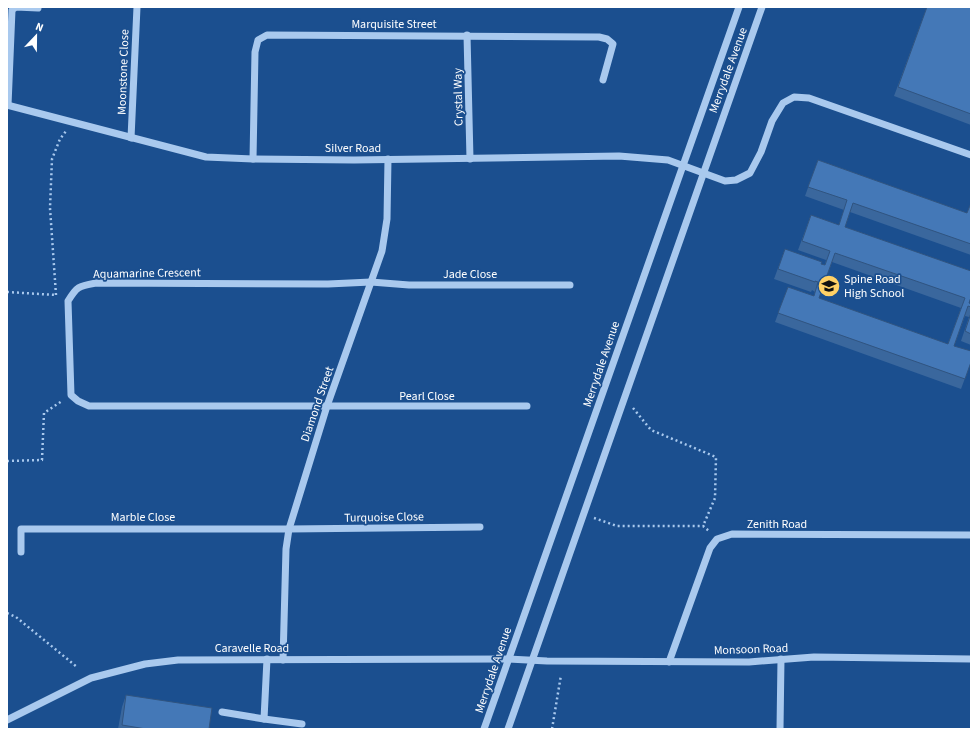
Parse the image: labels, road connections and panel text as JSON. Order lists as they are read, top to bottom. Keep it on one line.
{"streets":{"street":["Marquisite Street","Merrydale Avenue","Moonstone Close","Crystal Way","Silver Road","Aquamarine Crescent","Jade Close","Pearl Close","Diamond Street","Marble Close","Turquoise Close","Zenith Road","Caravelle Road","Monsoon Road"]},"crossings":[["Marquisite Street","Crystal Way"],["Marquisite Street","Silver Road"],["Merrydale Avenue","Silver Road"],["Merrydale Avenue","Caravelle Road"],["Merrydale Avenue","Monsoon Road"],["Moonstone Close","Silver Road"],["Crystal Way","Silver Road"],["Silver Road","Diamond Street"],["Aquamarine Crescent","Jade Close"],["Aquamarine Crescent","Diamond Street"],["Jade Close","Diamond Street"],["Pearl Close","Diamond Street"],["Diamond Street","Marble Close"],["Diamond Street","Turquoise Close"],["Diamond Street","Caravelle Road"],["Marble Close","Turquoise Close"],["Zenith Road","Monsoon Road"],["Caravelle Road","Monsoon Road"]],"places":{"school or university":["Spine Road High School"]},"north":"top"}
